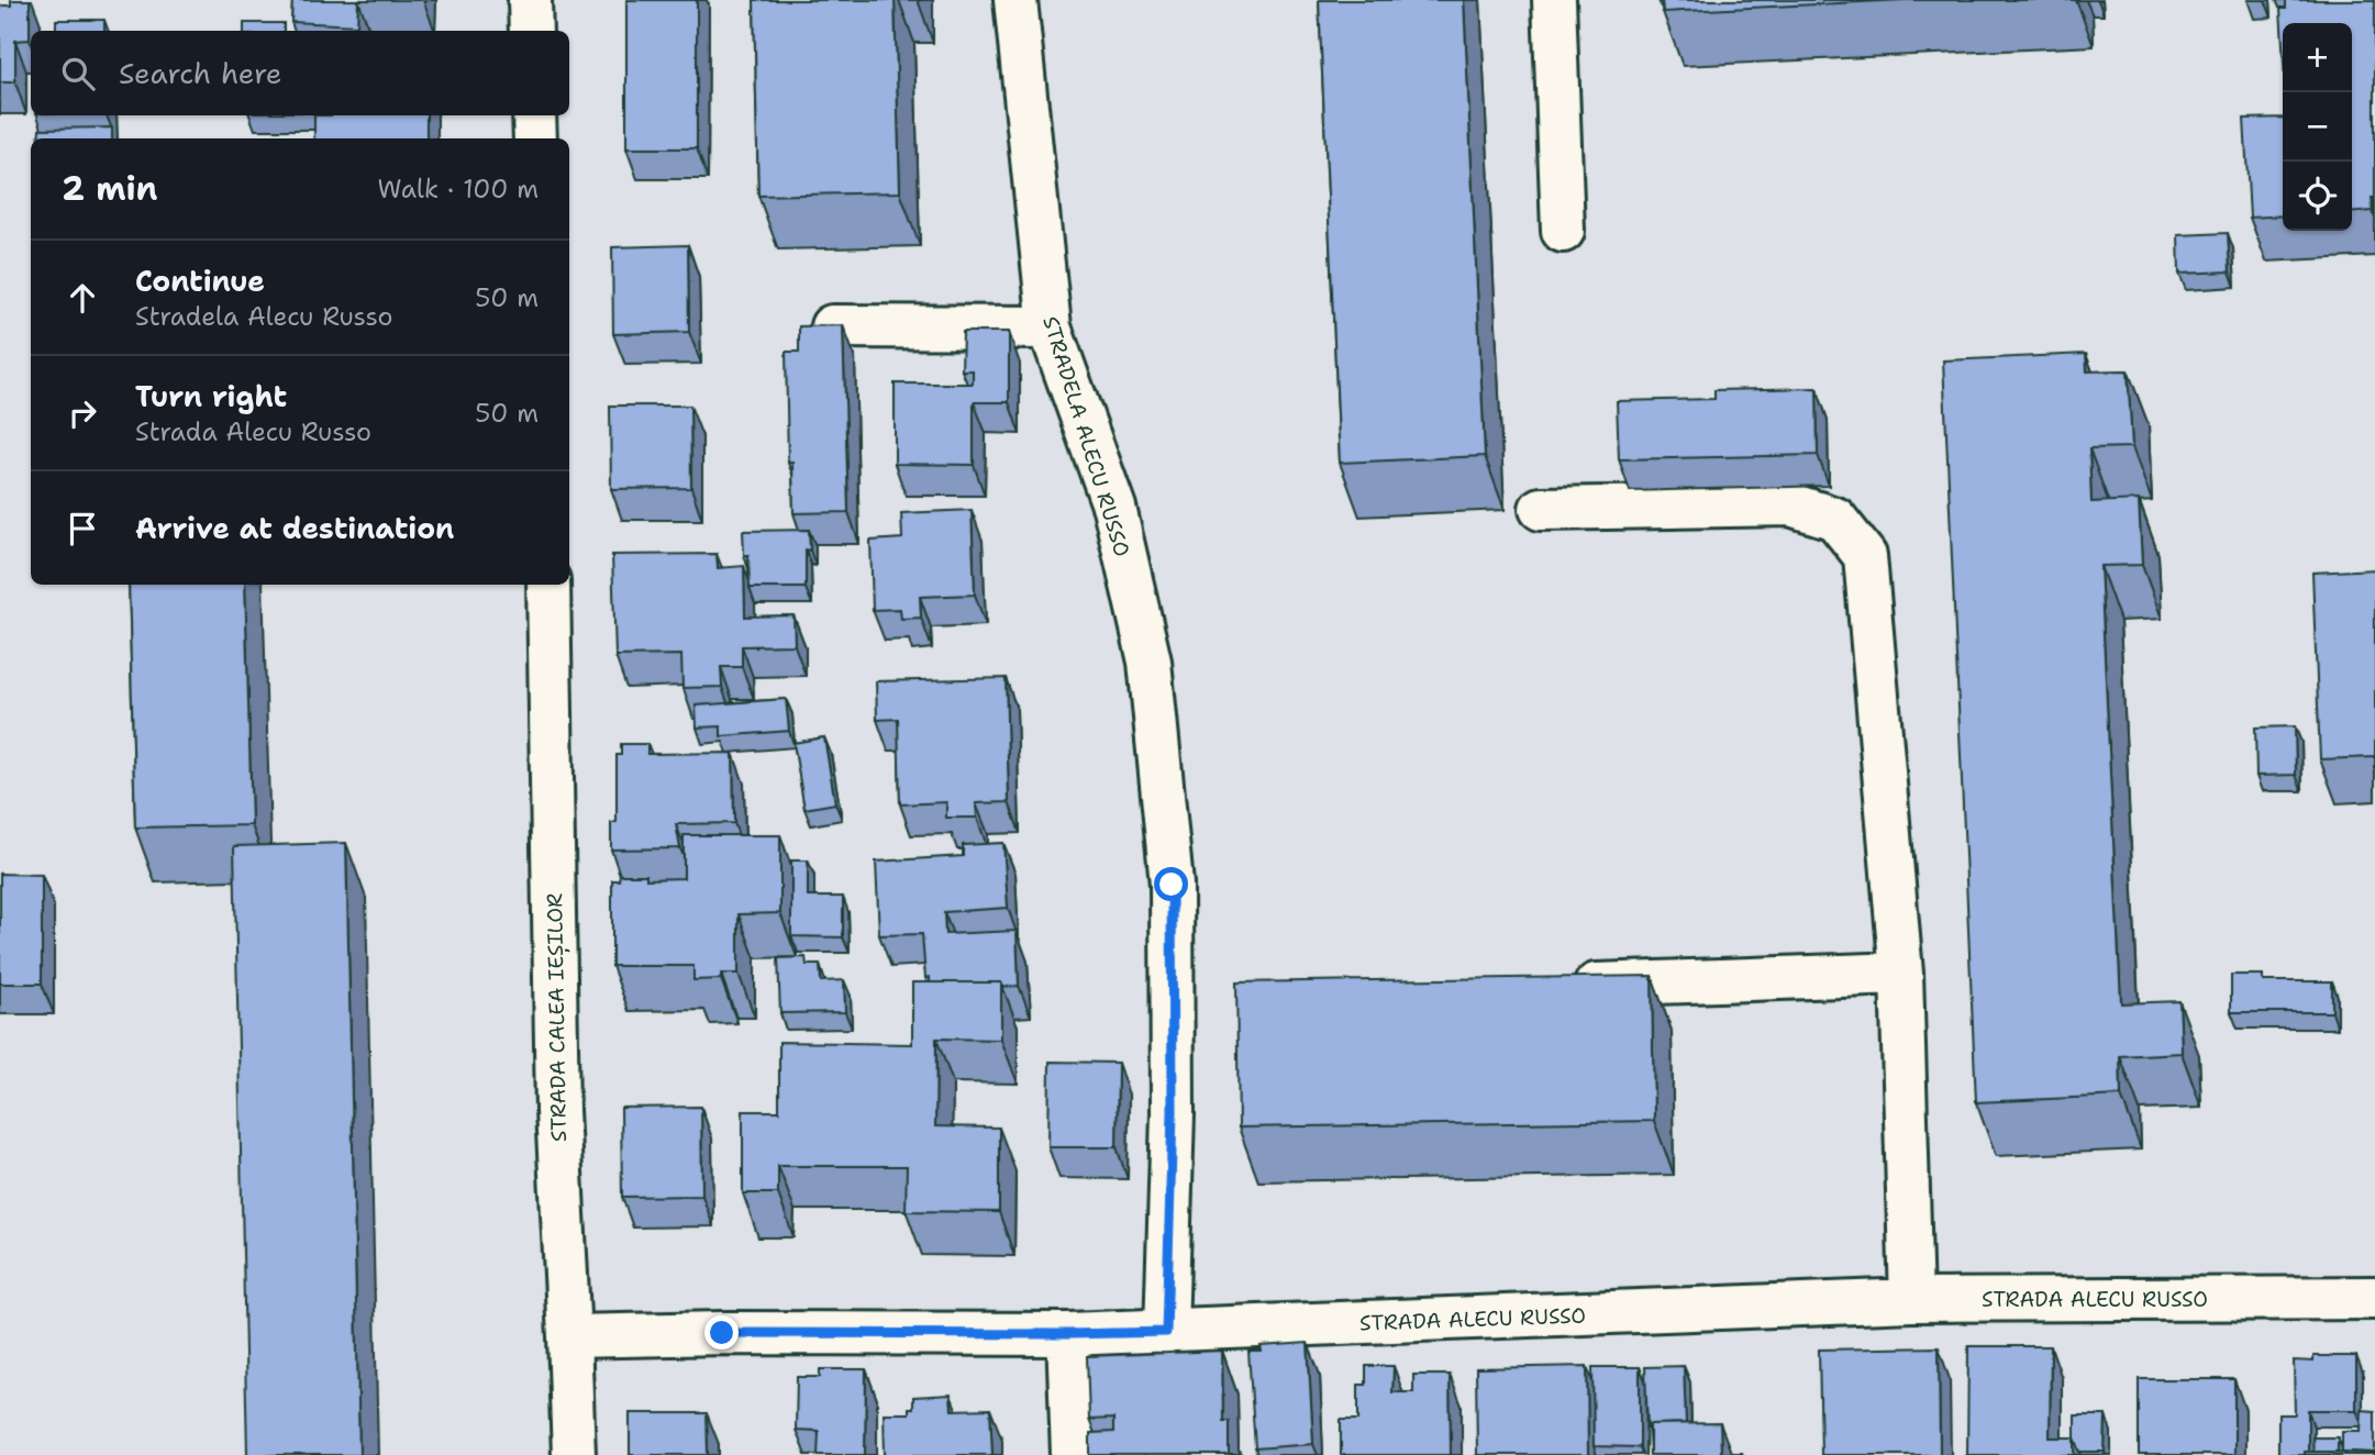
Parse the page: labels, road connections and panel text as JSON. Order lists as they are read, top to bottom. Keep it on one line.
{"streets":{"street":["STRADELA ALECU RUSSO","STRADA CALEA IEȘILOR","STRADA ALECU RUSSO"]},"crossings":[["STRADELA ALECU RUSSO","STRADA ALECU RUSSO"],["STRADA CALEA IEȘILOR","STRADA ALECU RUSSO"]],"page":{"map_buttons":["+","−"],"search":"Search here","heading":["2 min","Walk · 100 m"],"list":[["Continue","Stradela Alecu Russo","50 m"],["Turn right","Strada Alecu Russo","50 m"],"Arrive at destination"]}}
